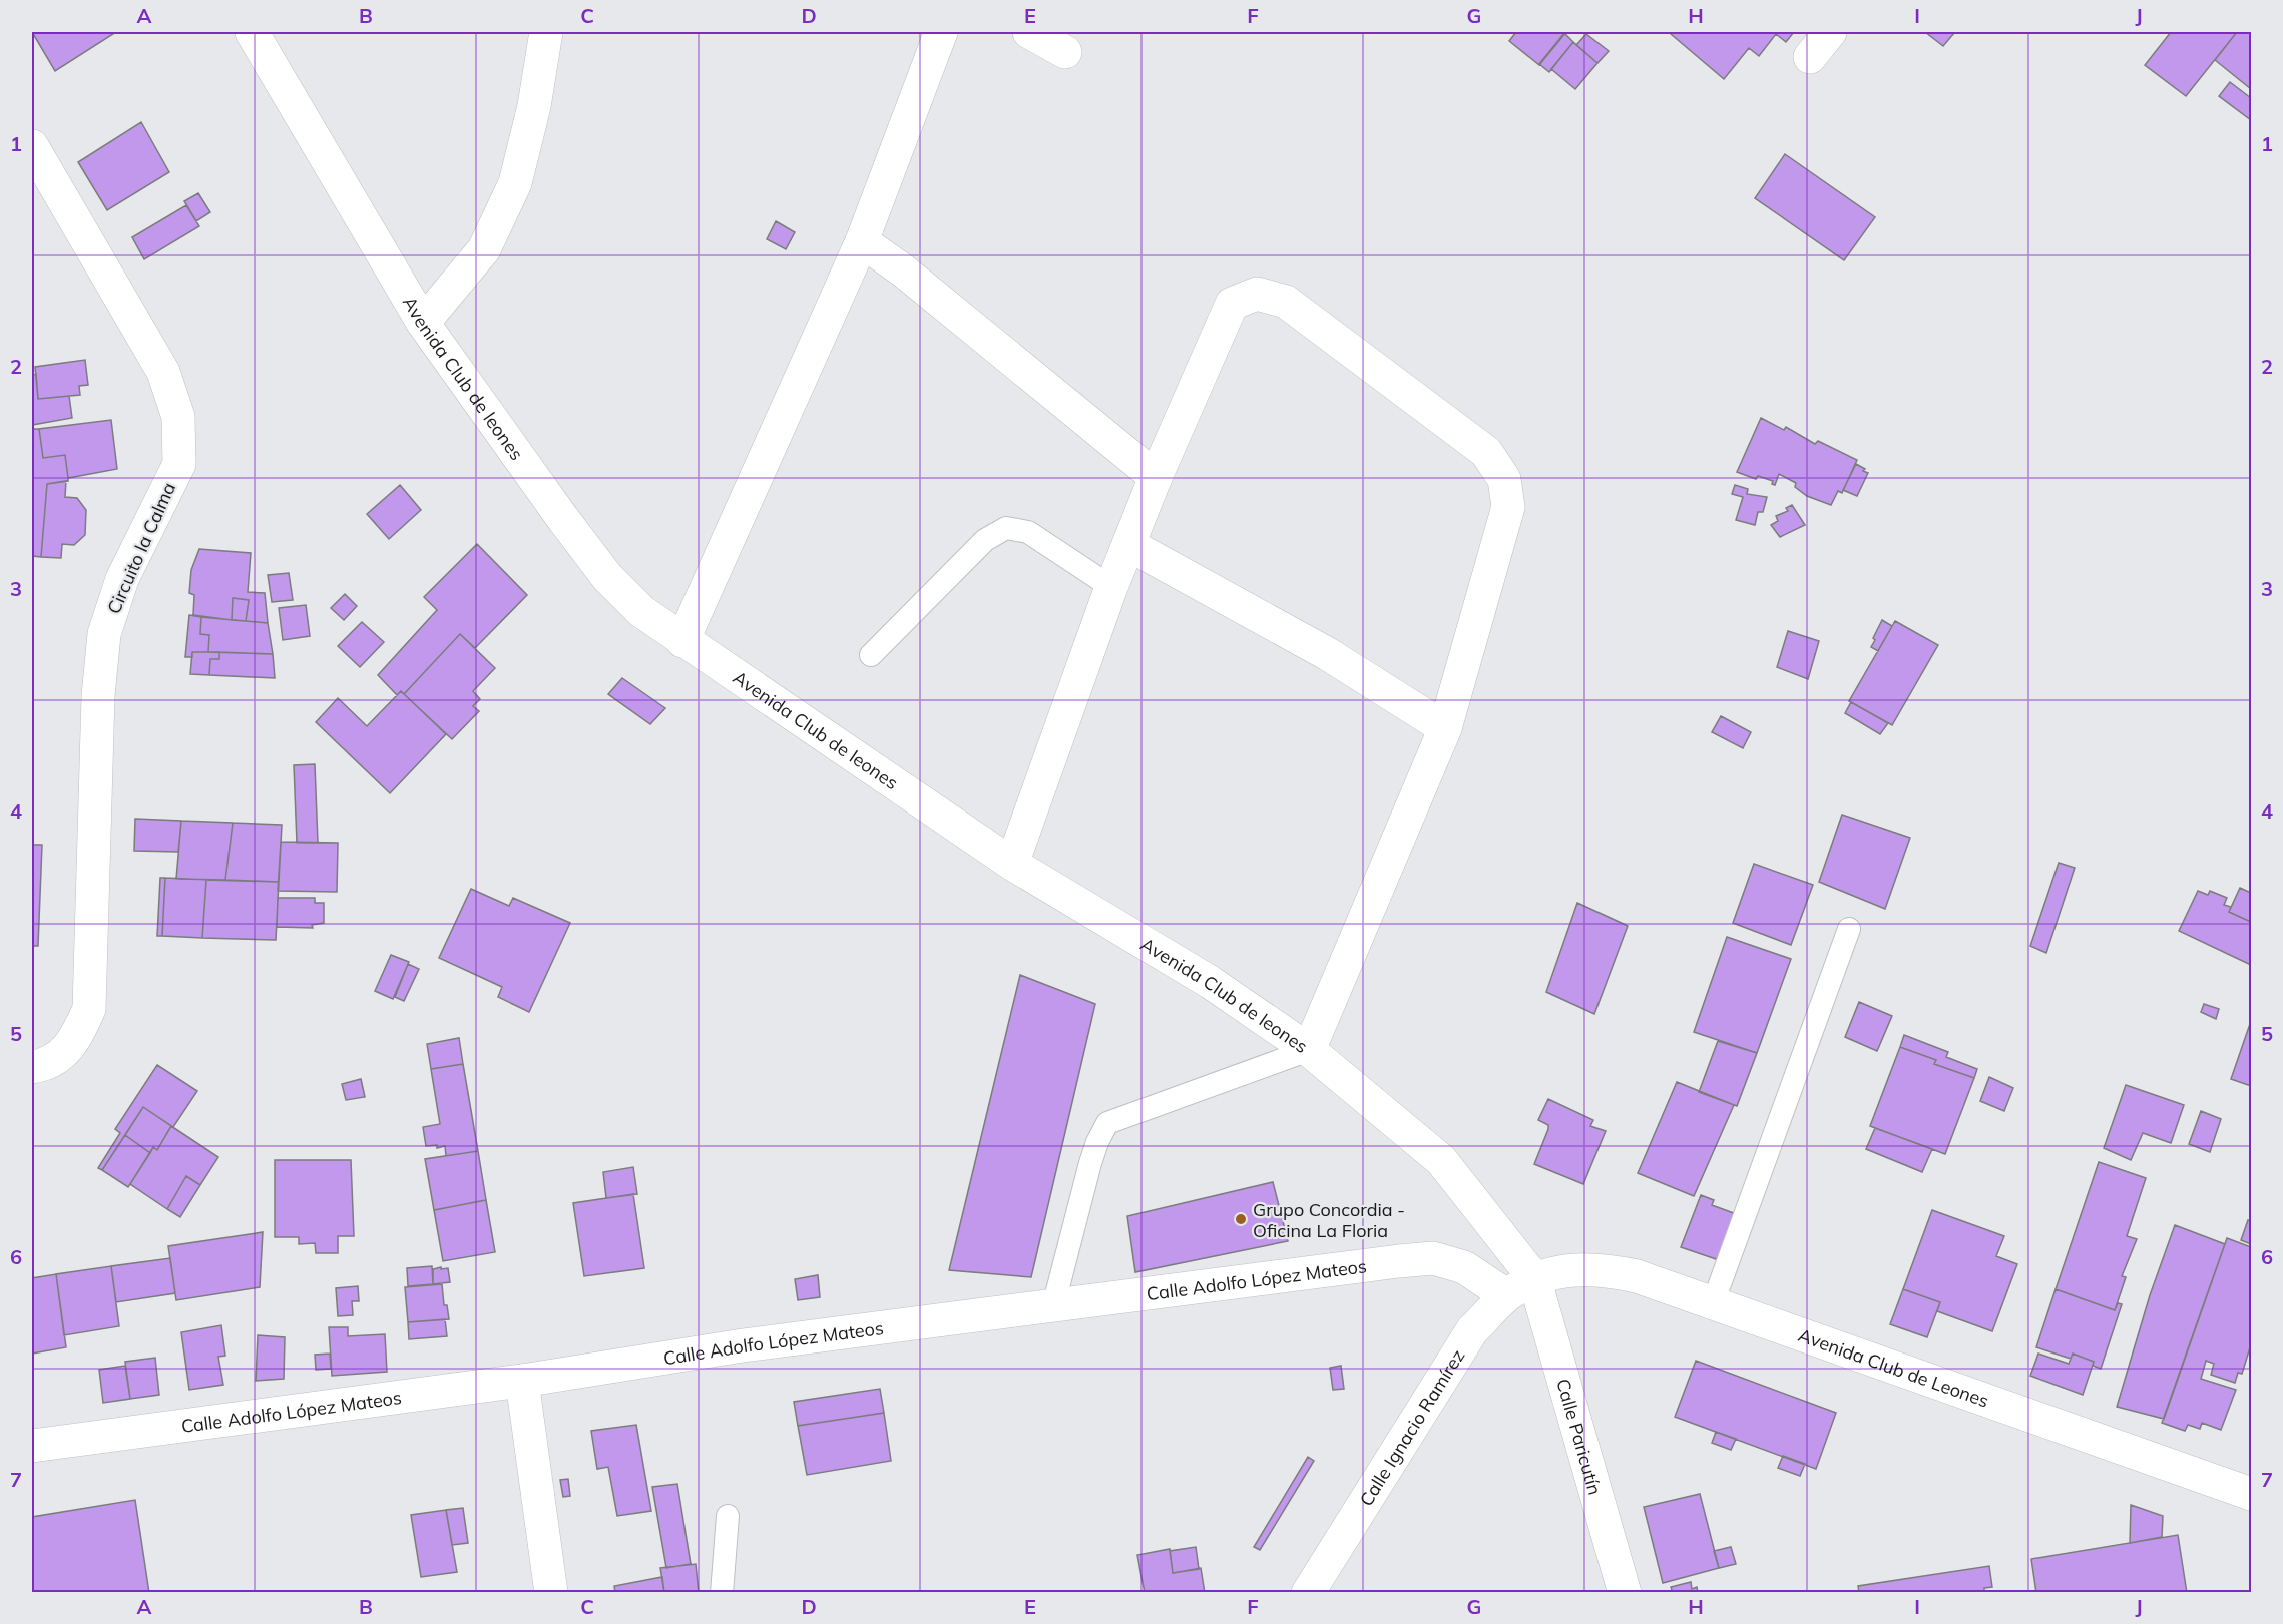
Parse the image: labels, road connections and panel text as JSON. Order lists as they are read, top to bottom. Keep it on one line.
{"streets":{"street":["Avenida Club de leones","Circuito la Calma","Calle Adolfo López Mateos","Avenida Club de Leones","Calle Ignacio Ramírez","Calle Paricutín"]},"crossings":[["Avenida Club de leones","Avenida Club de Leones"],["Avenida Club de leones","Calle Ignacio Ramírez"],["Avenida Club de leones","Calle Paricutín"],["Calle Adolfo López Mateos","Calle Ignacio Ramírez"],["Avenida Club de Leones","Calle Ignacio Ramírez"],["Avenida Club de Leones","Calle Paricutín"],["Calle Ignacio Ramírez","Calle Paricutín"]],"places":["Grupo Concordia - Oficina La Floria"],"grid":{"columns":["A","B","C","D","E","F","G","H","I","J"],"rows":["1","2","3","4","5","6","7"]}}
